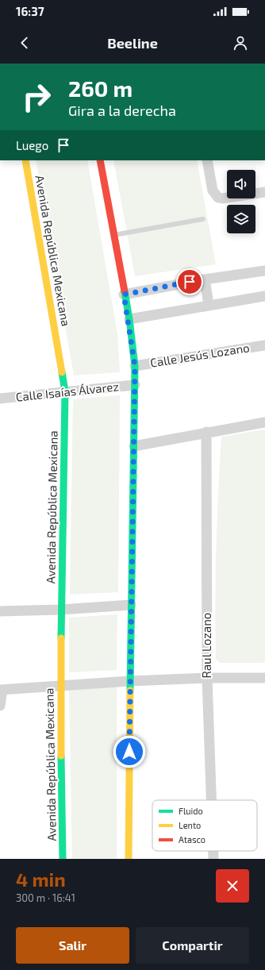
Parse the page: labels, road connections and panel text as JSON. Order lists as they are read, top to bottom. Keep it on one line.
{"streets":{"main road":["Avenida República Mexicana"],"street":["Calle Jesús Lozano","Calle Isaías Álvarez","Raul Lozano"]},"crossings":[["Avenida República Mexicana","Calle Isaías Álvarez"]],"legend":["Fluido","Lento","Atasco"],"page":{"status":"16:37","header":"Beeline","turn":["260 m","Gira a la derecha"],"then":"Luego","heading":["4 min","300 m · 16:41"],"buttons":["Salir","Compartir"]}}
